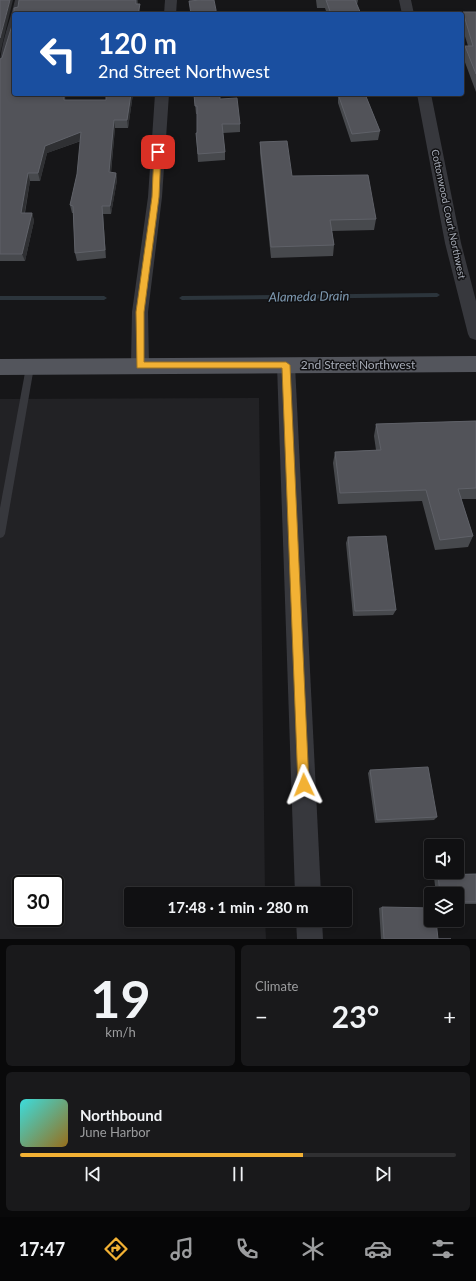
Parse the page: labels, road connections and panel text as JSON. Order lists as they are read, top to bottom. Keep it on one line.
{"streets":{"main road":["2nd Street Northwest"],"street":["Cottonwood Court Northwest"]},"water":["Alameda Drain"],"page":{"turn":["120 m","2nd Street Northwest"],"limit":"30","trip":"17:48 · 1 min · 280 m","tile":[["19","km/h"],"Climate"],"heat":["−","23°","+"],"song":["Northbound","June Harbor"],"tabs":"17:47"}}
